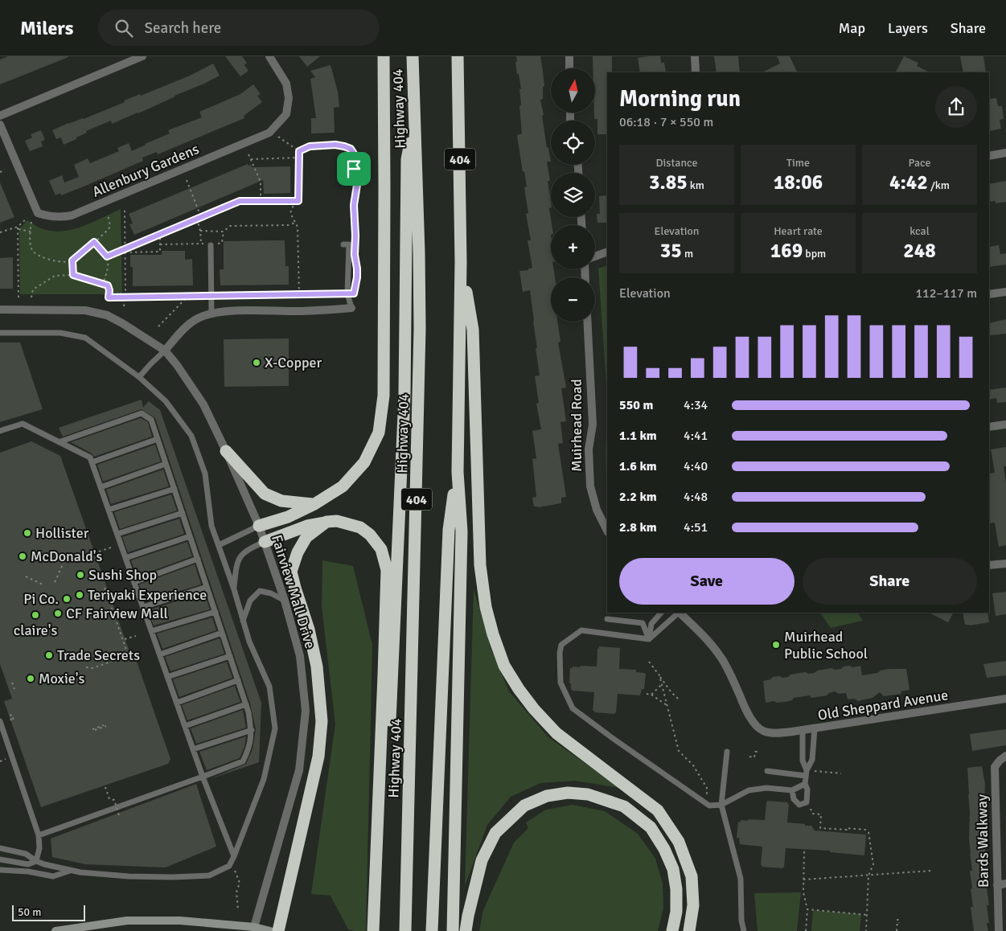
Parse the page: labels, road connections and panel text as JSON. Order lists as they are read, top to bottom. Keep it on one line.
{"streets":{"highway":["Highway 404","404"],"street":["Allenbury Gardens","Muirhead Road","Fairview Mall Drive","Old Sheppard Avenue","Bards Walkway"]},"places":["X-Copper","Hollister","McDonald's","Sushi Shop","Teriyaki Experience","Pi Co.","CF Fairview Mall","claire's","Muirhead Public School","Trade Secrets","Moxie's"],"scale_bar":"50 m","north":"top","page":{"header":"Milers","search":"Search here","nav":["Map","Layers","Share"],"map_buttons":["+","−"],"heading":["Morning run","06:18 · 7 × 550 m"],"stats":[["Distance","3.85 km"],["Time","18:06"],["Pace","4:42 /km"],["Elevation","35 m"],["Heart rate","169 bpm"],["kcal","248"]],"chart":["Elevation","112–117 m"],"list":[{"name":"550 m","note":"4:34"},{"name":"1.1 km","note":"4:41"},{"name":"1.6 km","note":"4:40"},{"name":"2.2 km","note":"4:48"},{"name":"2.8 km","note":"4:51"}],"buttons":["Save","Share"],"scale":"50 m"}}
